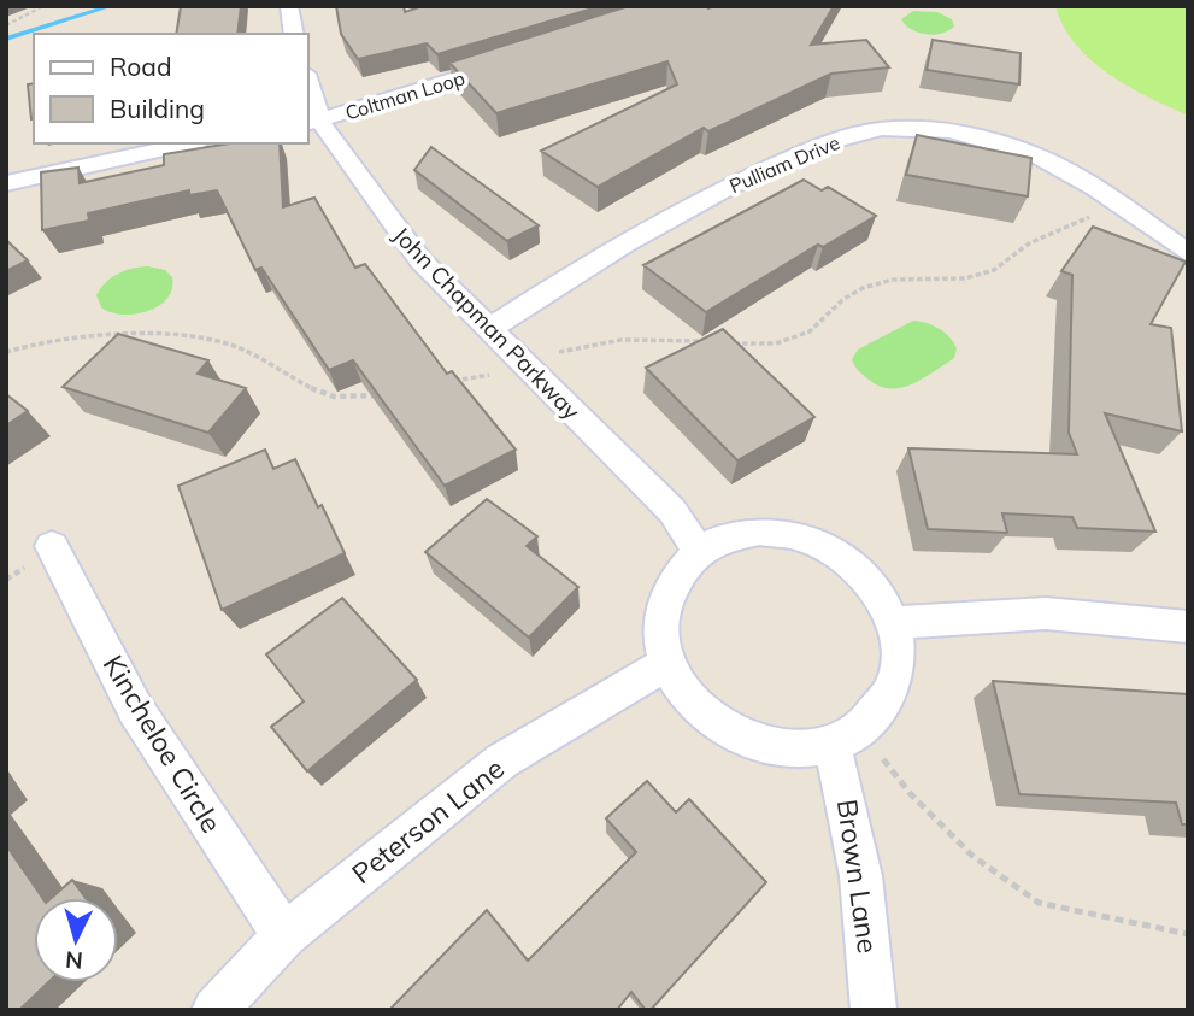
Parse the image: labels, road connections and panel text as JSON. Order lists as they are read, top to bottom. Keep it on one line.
{"streets":{"street":["Coltman Loop","Pulliam Drive","John Chapman Parkway","Kincheloe Circle","Peterson Lane","Brown Lane"]},"crossings":[["Coltman Loop","John Chapman Parkway"],["Pulliam Drive","John Chapman Parkway"],["John Chapman Parkway","Peterson Lane"],["John Chapman Parkway","Brown Lane"],["Kincheloe Circle","Peterson Lane"],["Peterson Lane","Brown Lane"]],"legend":["Road","Building"],"north":"bottom"}
